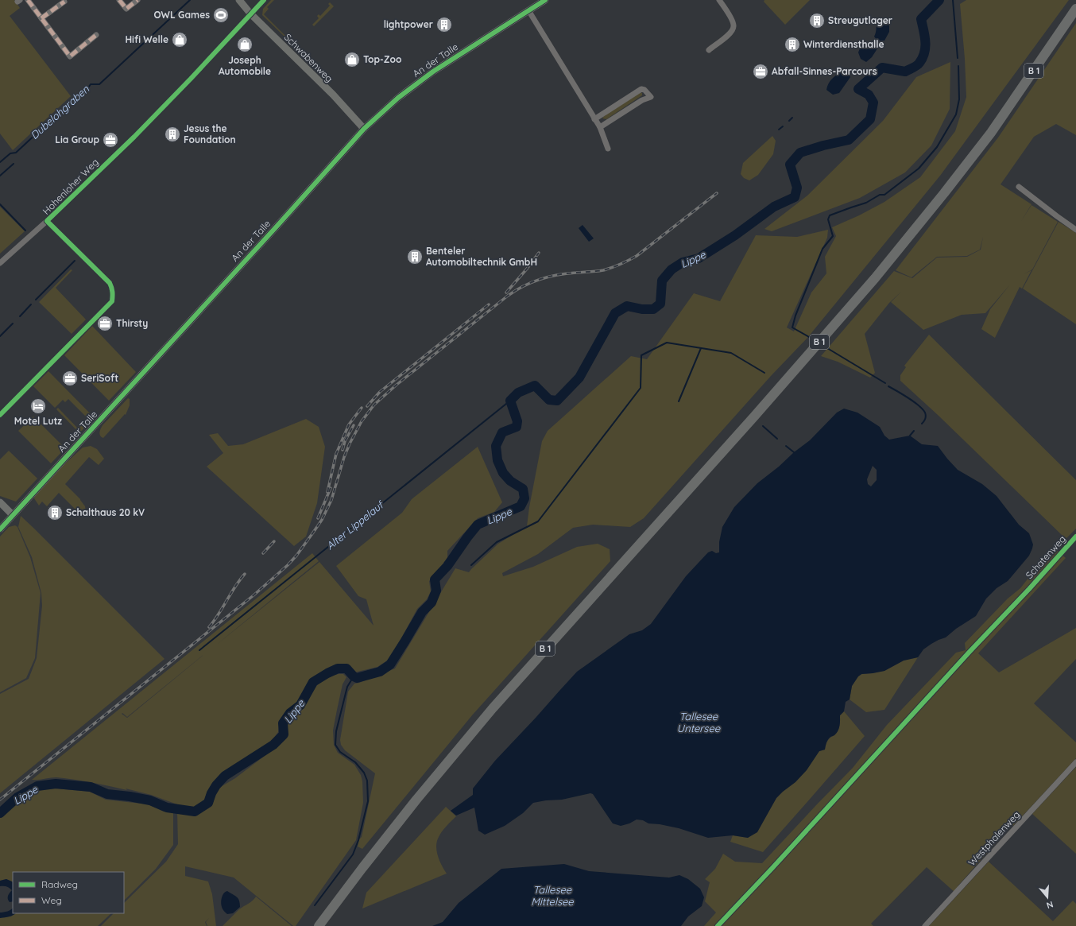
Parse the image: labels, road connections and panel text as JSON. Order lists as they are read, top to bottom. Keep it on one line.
{"streets":{"highway":["B 1"],"street":["Schwabenweg","An der Talle","Hohenloher Weg","Schatenweg","Westphalenweg"]},"crossings":[["Schwabenweg","An der Talle"],["Schwabenweg","Hohenloher Weg"]],"water":["Dubelohgraben","Lippe","Alter Lippelauf","Tallesee Untersee","Tallesee Mittelsee"],"places":{"sports":["OWL Games"],"building":["Streugutlager","lightpower","Winterdiensthalle","Jesus the Foundation","Benteler Automobiltechnik GmbH","Schalthaus 20 kV"],"shop":["Hifi Welle","Joseph Automobile","Top-Zoo"],"office":["Abfall-Sinnes-Parcours","Lia Group","Thirsty","SeriSoft"],"hotel":["Motel Lutz"]},"legend":["Radweg","Weg"],"north":"bottom"}
